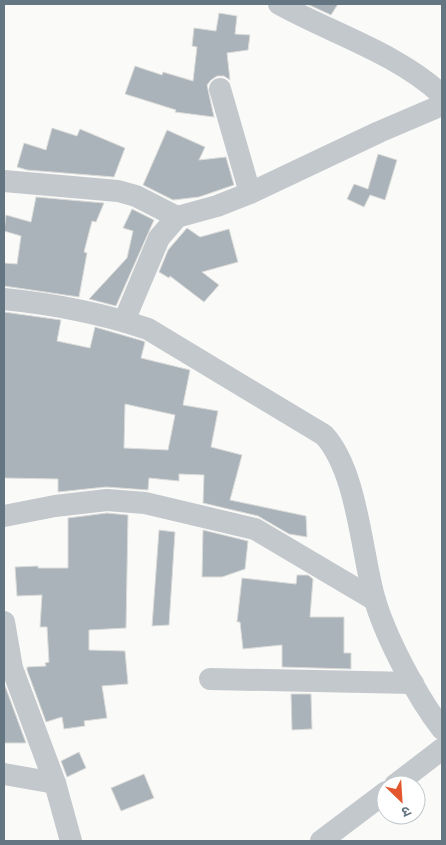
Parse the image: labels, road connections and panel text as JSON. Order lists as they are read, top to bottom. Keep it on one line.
{"north":"bottom right"}
